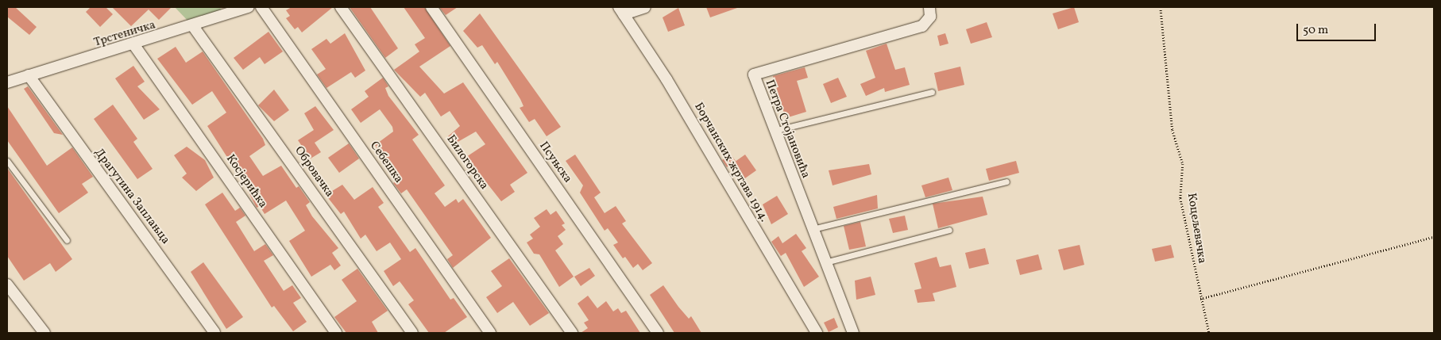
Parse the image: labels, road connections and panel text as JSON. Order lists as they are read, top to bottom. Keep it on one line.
{"streets":{"street":["Трстеничка","Петра Стојановића","Себешка","Билогорска","Псуњска","Борчанских жртава 1914.","Обровачка","Косјерићка","Драгутина Заплањца"],"path":["Коцељевачка"]},"crossings":[["Трстеничка","Обровачка"],["Трстеничка","Косјерићка"],["Трстеничка","Драгутина Заплањца"]],"scale_bar":"50 m"}
